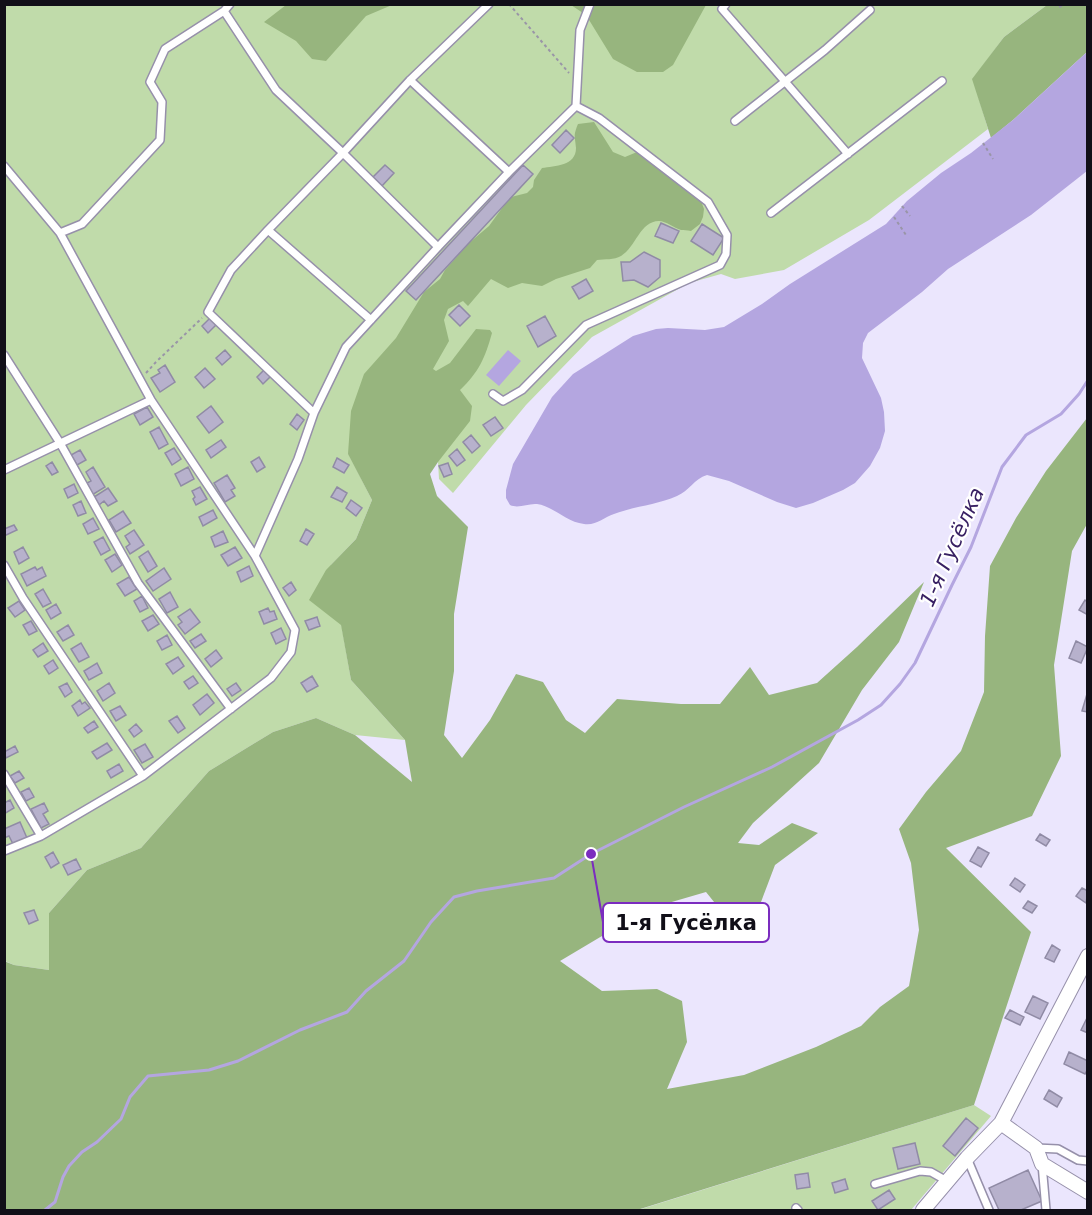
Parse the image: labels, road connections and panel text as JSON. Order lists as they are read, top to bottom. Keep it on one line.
{"water":["1-я Гусёлка"],"places":["1-я Гусёлка"]}
